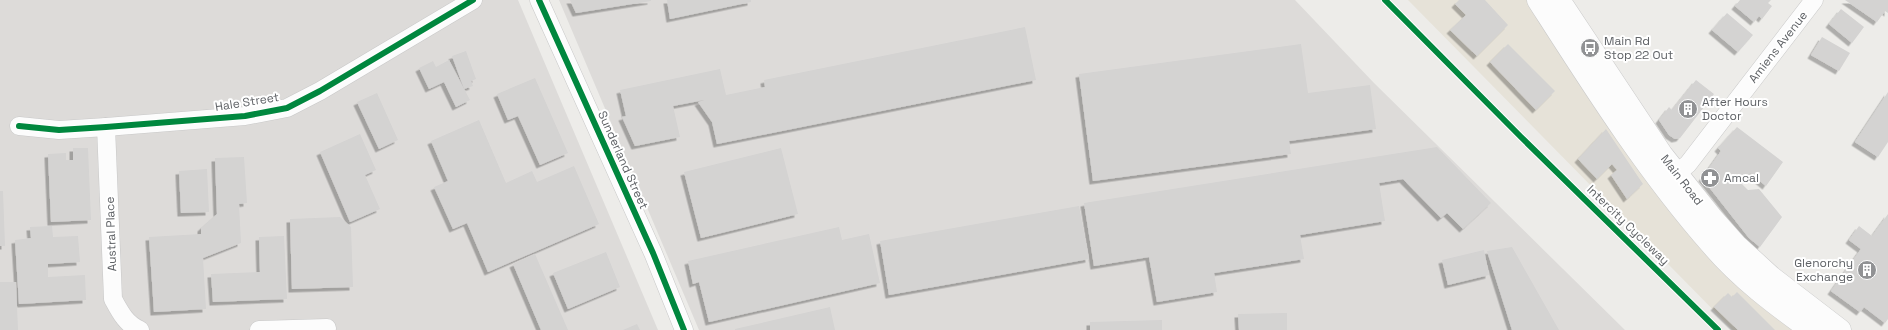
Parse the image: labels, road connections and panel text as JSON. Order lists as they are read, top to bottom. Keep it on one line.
{"streets":{"main road":["Main Road"],"street":["Amiens Avenue","Hale Street","Sunderland Street","Austral Place"],"cycle path":["Intercity Cycleway"]},"crossings":[["Amiens Avenue","Main Road"],["Hale Street","Austral Place"]],"places":{"bus stop":["Main Rd Stop 22 Out"],"building":["After Hours Doctor","Glenorchy Exchange"],"pharmacy":["Amcal"]}}
